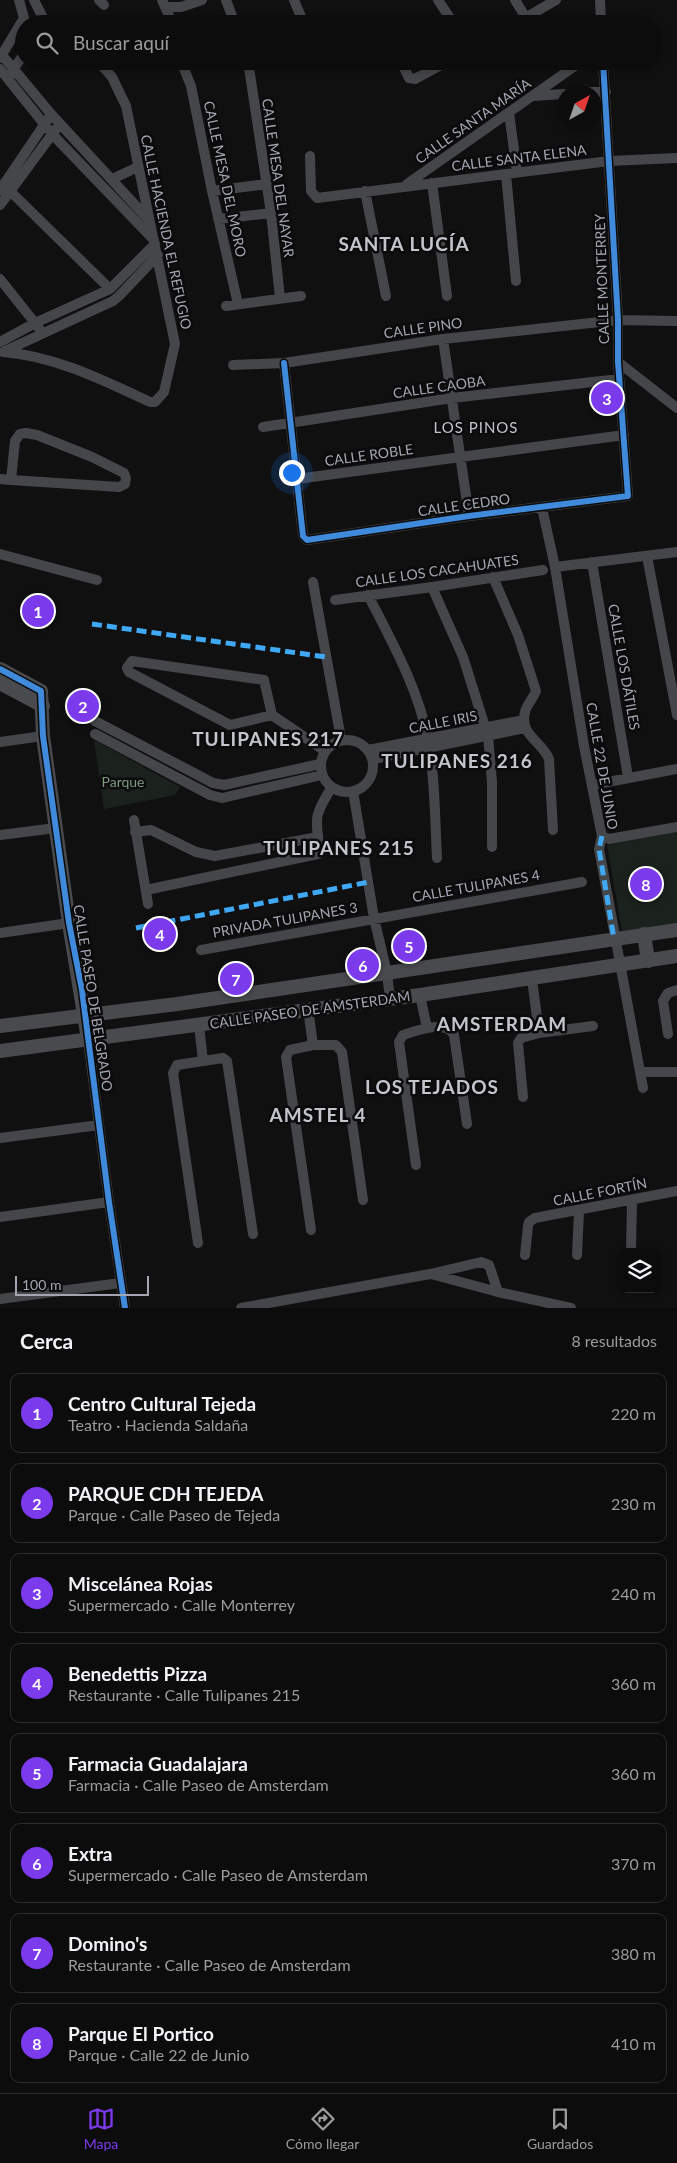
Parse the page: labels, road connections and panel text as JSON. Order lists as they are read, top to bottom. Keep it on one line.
{"streets":{"main road":["CALLE PASEO DE BELGRADO","CALLE PASEO DE AMSTERDAM"],"street":["CALLE SANTA MARÍA","CALLE SANTA ELENA","CALLE MESA DEL NAYAR","CALLE MESA DEL MORO","CALLE HACIENDA EL REFUGIO","CALLE MONTERREY","CALLE PINO","CALLE CAOBA","CALLE ROBLE","CALLE CEDRO","CALLE LOS CACAHUATES","CALLE LOS DÁTILES","CALLE IRIS","CALLE 22 DE JUNIO","CALLE TULIPANES 4","PRIVADA TULIPANES 3","CALLE FORTÍN"]},"crossings":[["CALLE SANTA MARÍA","CALLE SANTA ELENA"],["CALLE SANTA ELENA","CALLE MONTERREY"],["CALLE MONTERREY","CALLE PINO"],["CALLE MONTERREY","CALLE CAOBA"],["CALLE MONTERREY","CALLE ROBLE"],["CALLE MONTERREY","CALLE CEDRO"],["CALLE ROBLE","CALLE CEDRO"],["CALLE CEDRO","CALLE 22 DE JUNIO"],["CALLE 22 DE JUNIO","CALLE PASEO DE AMSTERDAM"],["CALLE TULIPANES 4","PRIVADA TULIPANES 3"],["CALLE PASEO DE BELGRADO","CALLE PASEO DE AMSTERDAM"]],"districts":["SANTA LUCÍA","LOS PINOS","TULIPANES 217","TULIPANES 216","TULIPANES 215","AMSTERDAM","LOS TEJADOS","AMSTEL 4"],"parks":["Parque"],"scale_bar":"100 m","north":"top right","page":{"search":"Buscar aquí","pins":["3","1","2","8","4","5","6","7"],"scale":"100 m","heading":["Cerca","8 resultados"],"list":[{"mark":"1","name":"Centro Cultural Tejeda","note":"Teatro · Hacienda Saldaña","value":"220 m"},{"mark":"2","name":"PARQUE CDH TEJEDA","note":"Parque · Calle Paseo de Tejeda","value":"230 m"},{"mark":"3","name":"Miscelánea Rojas","note":"Supermercado · Calle Monterrey","value":"240 m"},{"mark":"4","name":"Benedettis Pizza","note":"Restaurante · Calle Tulipanes 215","value":"360 m"},{"mark":"5","name":"Farmacia Guadalajara","note":"Farmacia · Calle Paseo de Amsterdam","value":"360 m"},{"mark":"6","name":"Extra","note":"Supermercado · Calle Paseo de Amsterdam","value":"370 m"},{"mark":"7","name":"Domino's","note":"Restaurante · Calle Paseo de Amsterdam","value":"380 m"},{"mark":"8","name":"Parque El Portico","note":"Parque · Calle 22 de Junio","value":"410 m"}],"nav":["Mapa","Cómo llegar","Guardados"]}}
